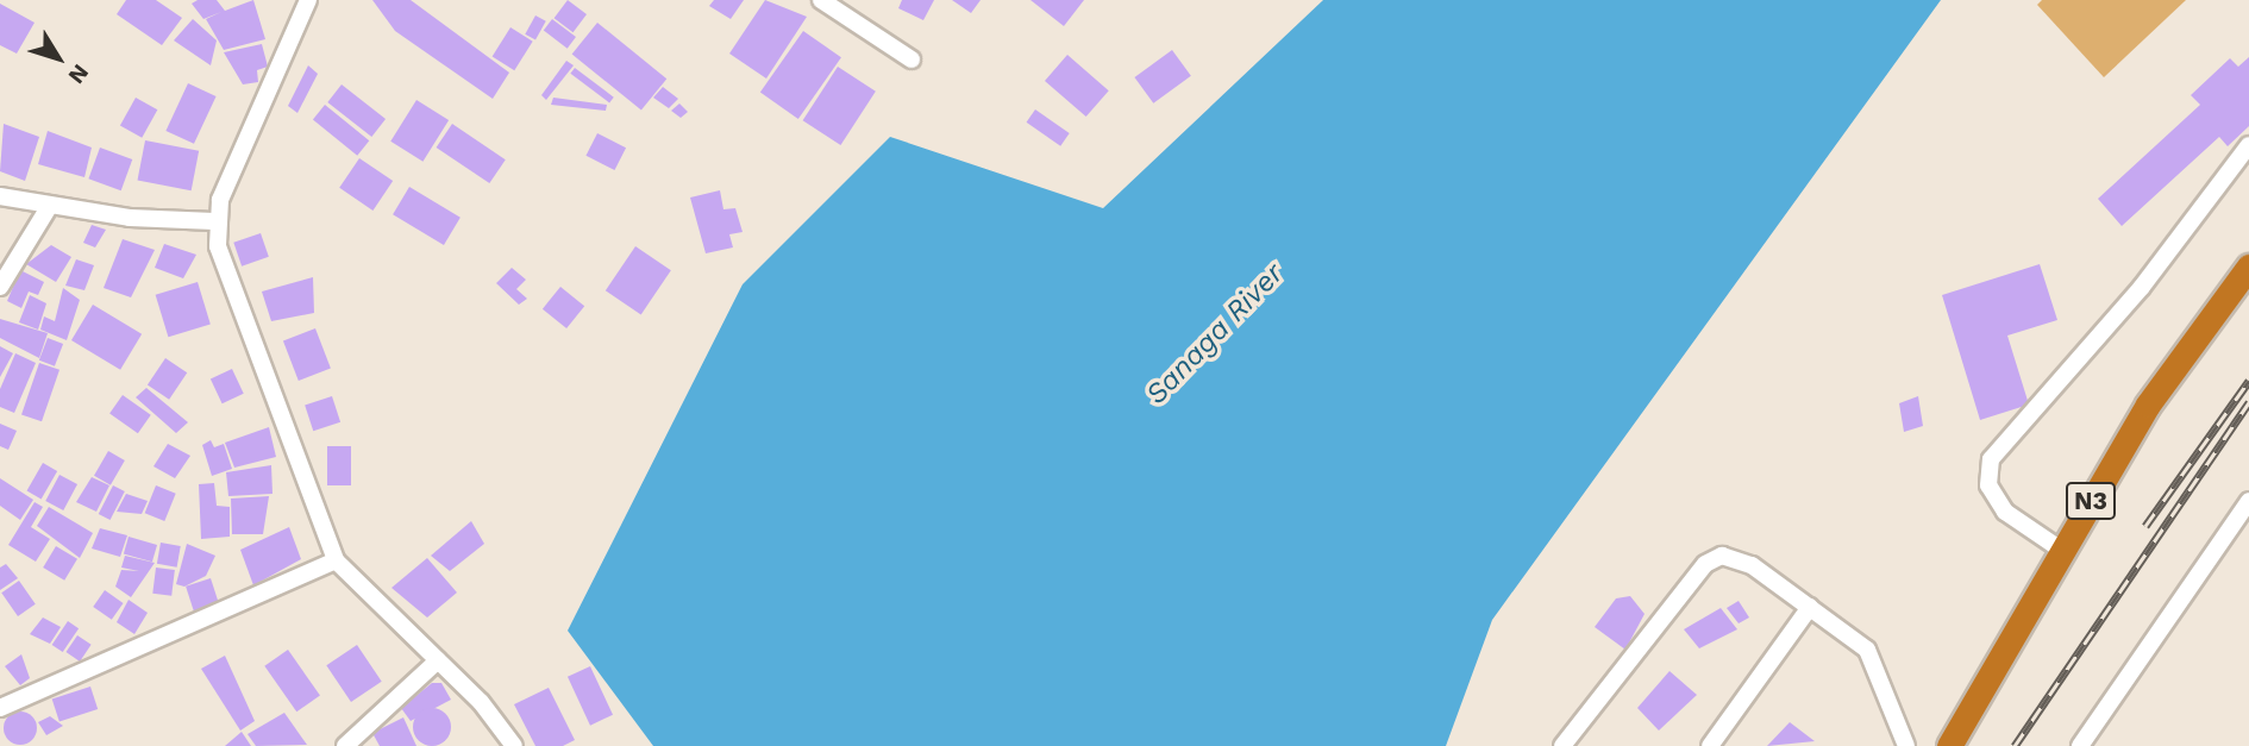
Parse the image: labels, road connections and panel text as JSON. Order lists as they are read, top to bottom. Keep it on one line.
{"streets":{"highway":["N3"]},"water":["Sanaga River"],"north":"bottom right"}
